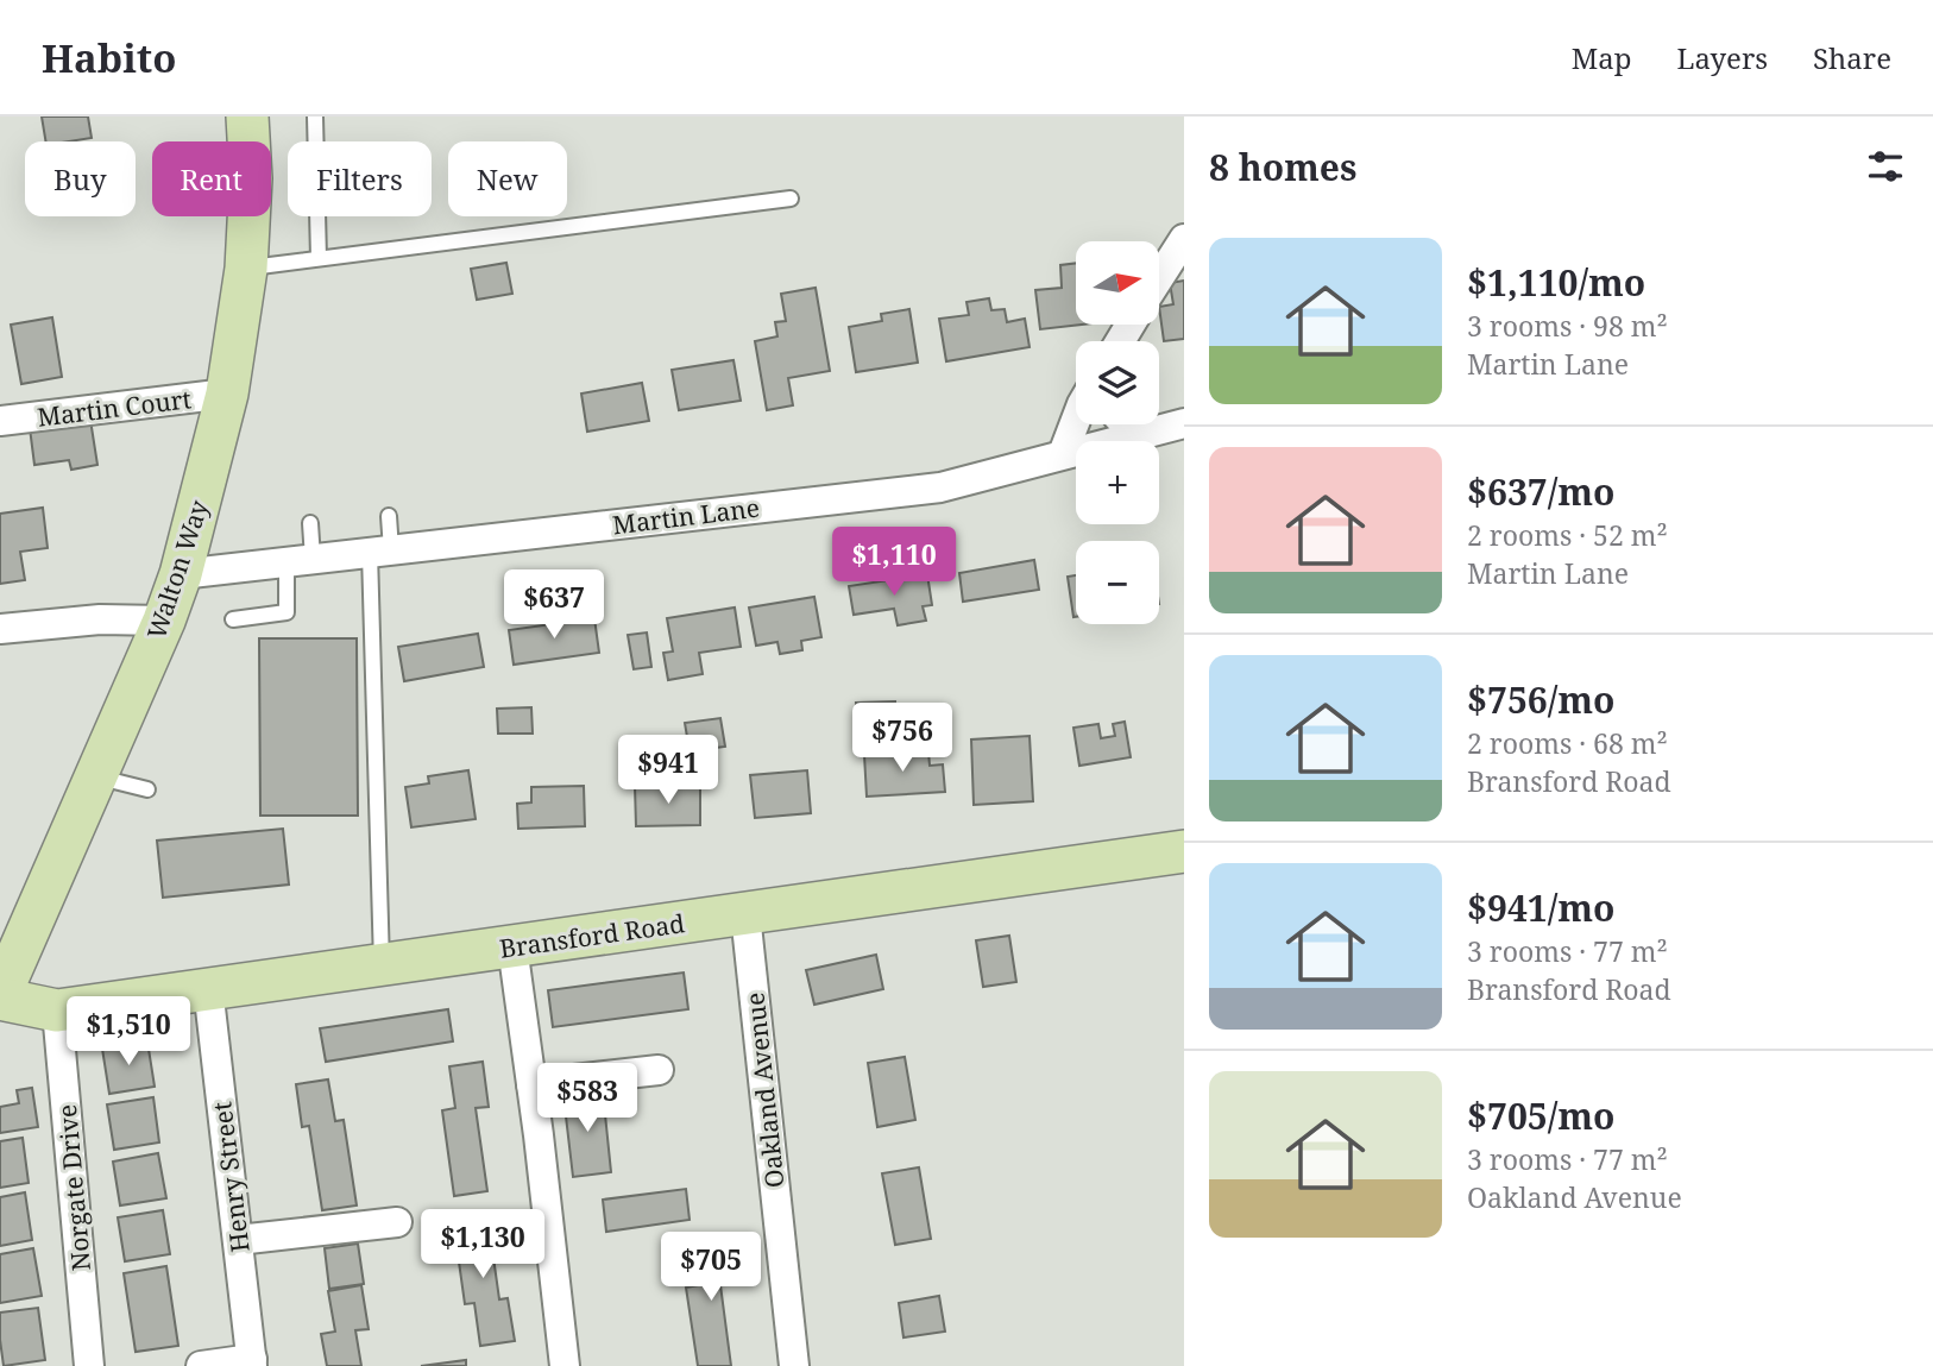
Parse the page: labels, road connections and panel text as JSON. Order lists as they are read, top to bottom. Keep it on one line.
{"streets":{"street":["Martin Court","Martin Lane","Walton Way","Bransford Road","Oakland Avenue","Henry Street","Norgate Drive"]},"crossings":[["Martin Court","Walton Way"],["Martin Lane","Walton Way"],["Walton Way","Bransford Road"],["Bransford Road","Oakland Avenue"],["Bransford Road","Henry Street"],["Bransford Road","Norgate Drive"]],"north":"right","page":{"header":"Habito","nav":["Map","Layers","Share"],"heading":"8 homes","chip":["Buy","Rent","Filters","New"],"list":[{"name":"$1,110/mo","note":"3 rooms · 98 m² · Martin Lane"},{"name":"$637/mo","note":"2 rooms · 52 m² · Martin Lane"},{"name":"$756/mo","note":"2 rooms · 68 m² · Bransford Road"},{"name":"$941/mo","note":"3 rooms · 77 m² · Bransford Road"},{"name":"$705/mo","note":"3 rooms · 77 m² · Oakland Avenue"}],"map_buttons":["+","−"],"price":["$1,110","$637","$756","$941","$1,510","$583","$1,130","$705"]}}
